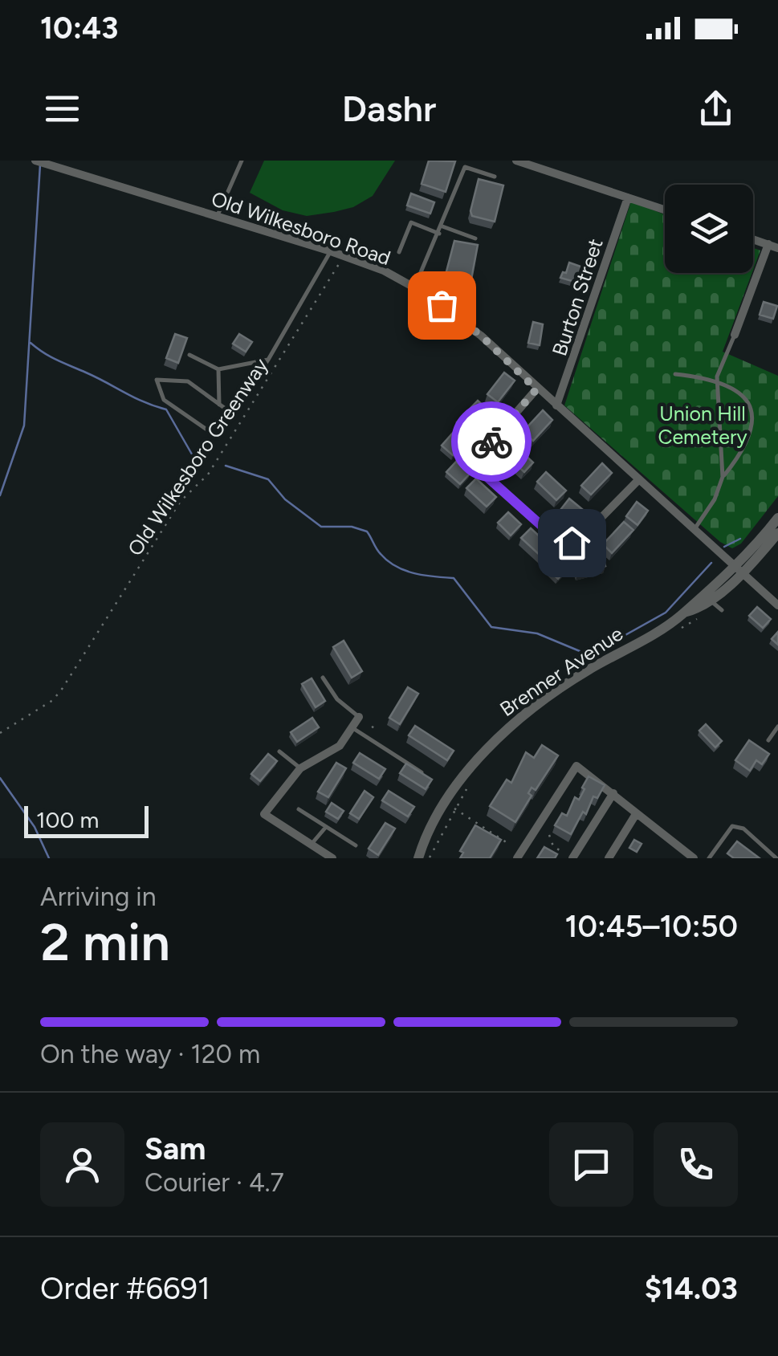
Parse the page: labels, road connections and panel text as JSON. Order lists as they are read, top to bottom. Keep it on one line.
{"streets":{"street":["Old Wilkesboro Road","Burton Street","Brenner Avenue"],"path":["Old Wilkesboro Greenway"]},"crossings":[["Old Wilkesboro Road","Burton Street"],["Old Wilkesboro Road","Old Wilkesboro Greenway"],["Old Wilkesboro Road","Brenner Avenue"]],"parks":["Union Hill Cemetery"],"scale_bar":"100 m","page":{"status":"10:43","header":"Dashr","scale":"100 m","heading":["2 min","Arriving in","10:45–10:50"],"panel":["Sam","Courier · 4.7","Order #6691","$14.03"],"bar":"On the way · 120 m"}}
